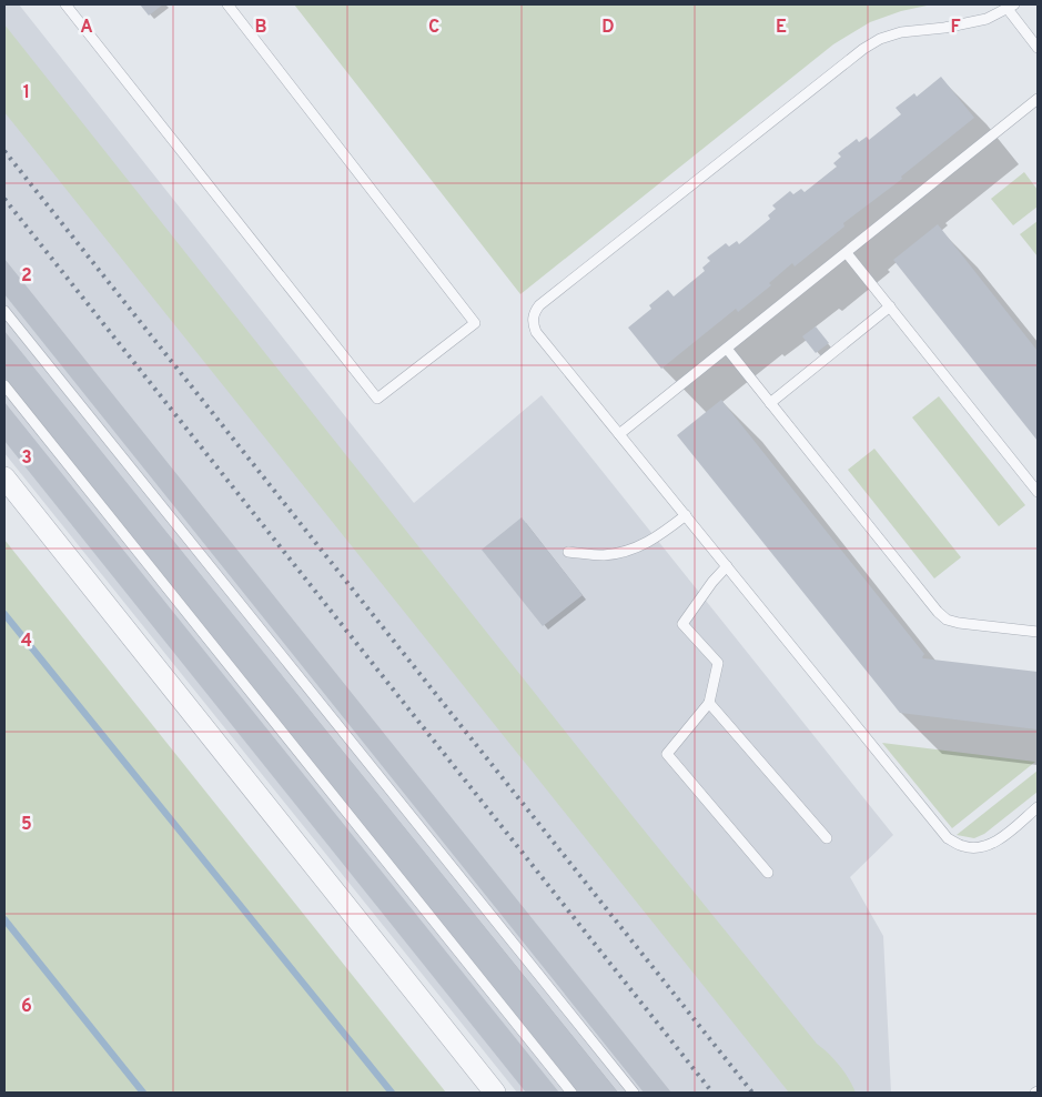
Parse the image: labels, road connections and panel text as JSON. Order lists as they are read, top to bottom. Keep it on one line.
{"grid":{"columns":["A","B","C","D","E","F"],"rows":["1","2","3","4","5","6"]}}
